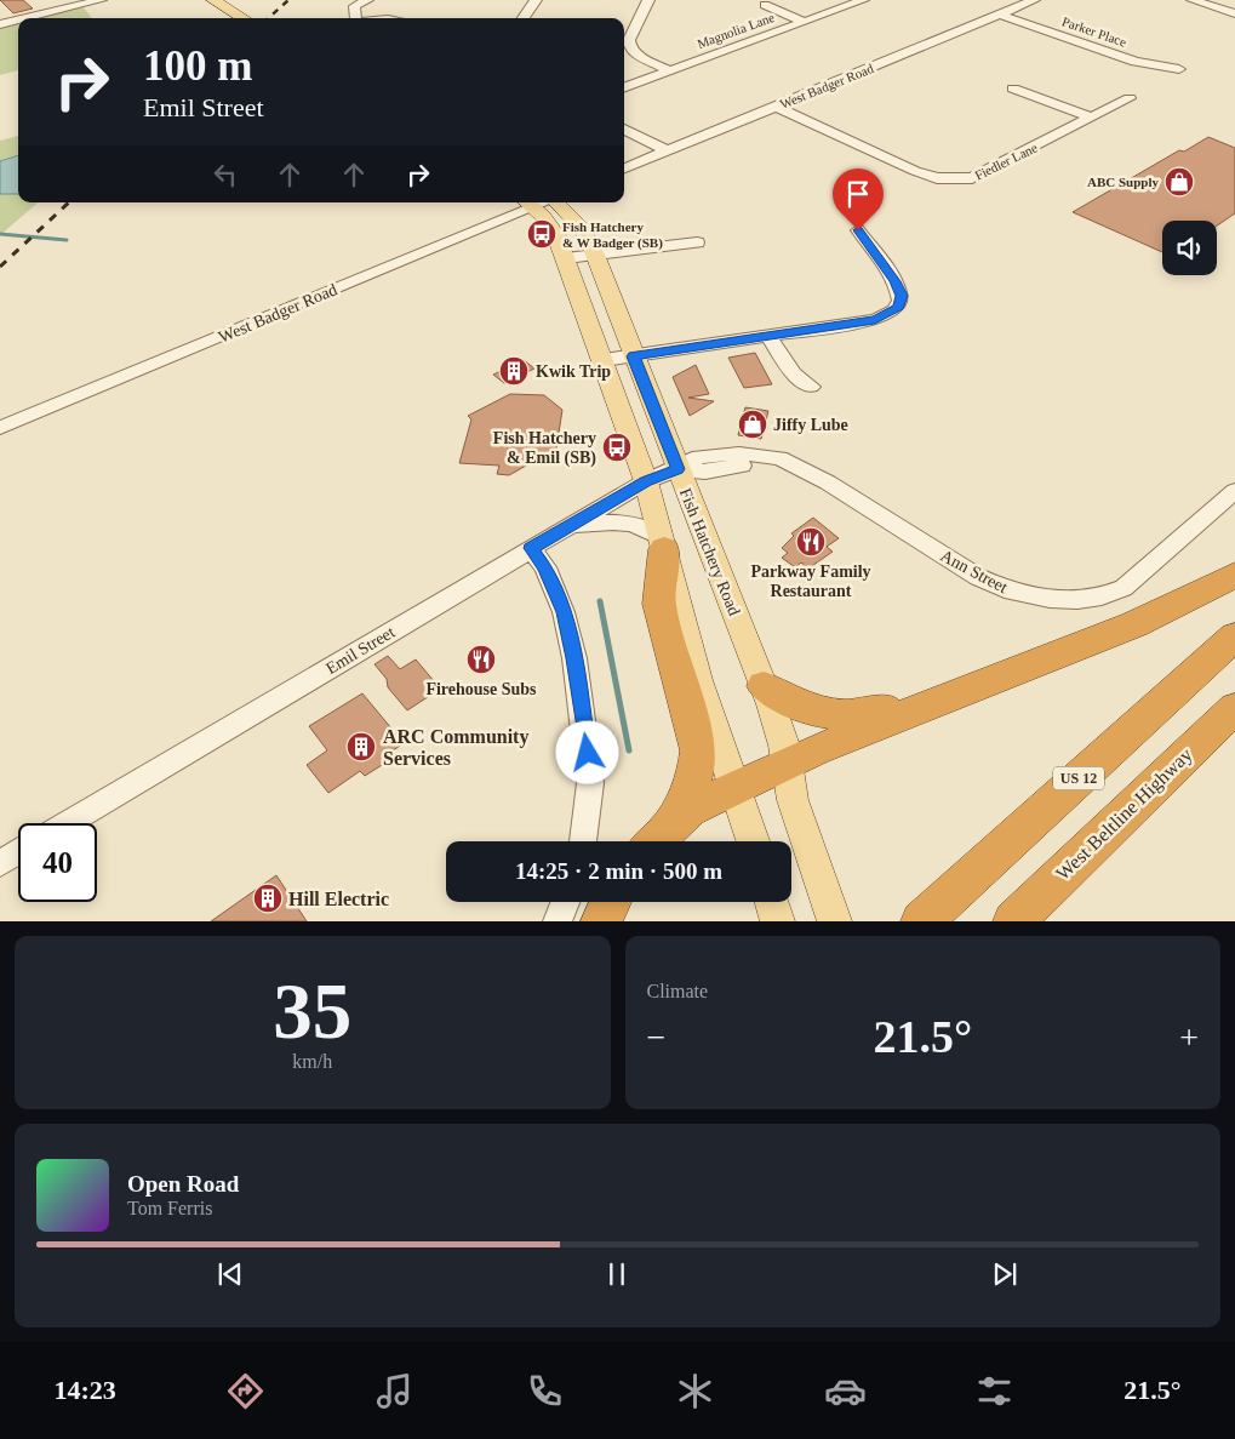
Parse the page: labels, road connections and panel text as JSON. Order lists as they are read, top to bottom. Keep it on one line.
{"streets":{"highway":["US 12","West Beltline Highway"],"main road":["Fish Hatchery Road"],"street":["Magnolia Lane","Parker Place","West Badger Road","Fiedler Lane","Ann Street","Emil Street"]},"crossings":[["Parker Place","West Badger Road"],["West Badger Road","Fiedler Lane"],["Fish Hatchery Road","Ann Street"],["Fish Hatchery Road","Emil Street"],["Ann Street","Emil Street"]],"places":{"shop":["ABC Supply","Jiffy Lube"],"bus stop":["Fish Hatchery & W Badger (SB)","Fish Hatchery & Emil (SB)"],"building":["Kwik Trip","ARC Community Services","Hill Electric"],"restaurant":["Parkway Family Restaurant","Firehouse Subs"]},"page":{"turn":["100 m","Emil Street"],"limit":"40","trip":"14:25 · 2 min · 500 m","tile":[["35","km/h"],"Climate"],"heat":["−","21.5°","+"],"song":["Open Road","Tom Ferris"],"tabs":["14:23","21.5°"]}}
